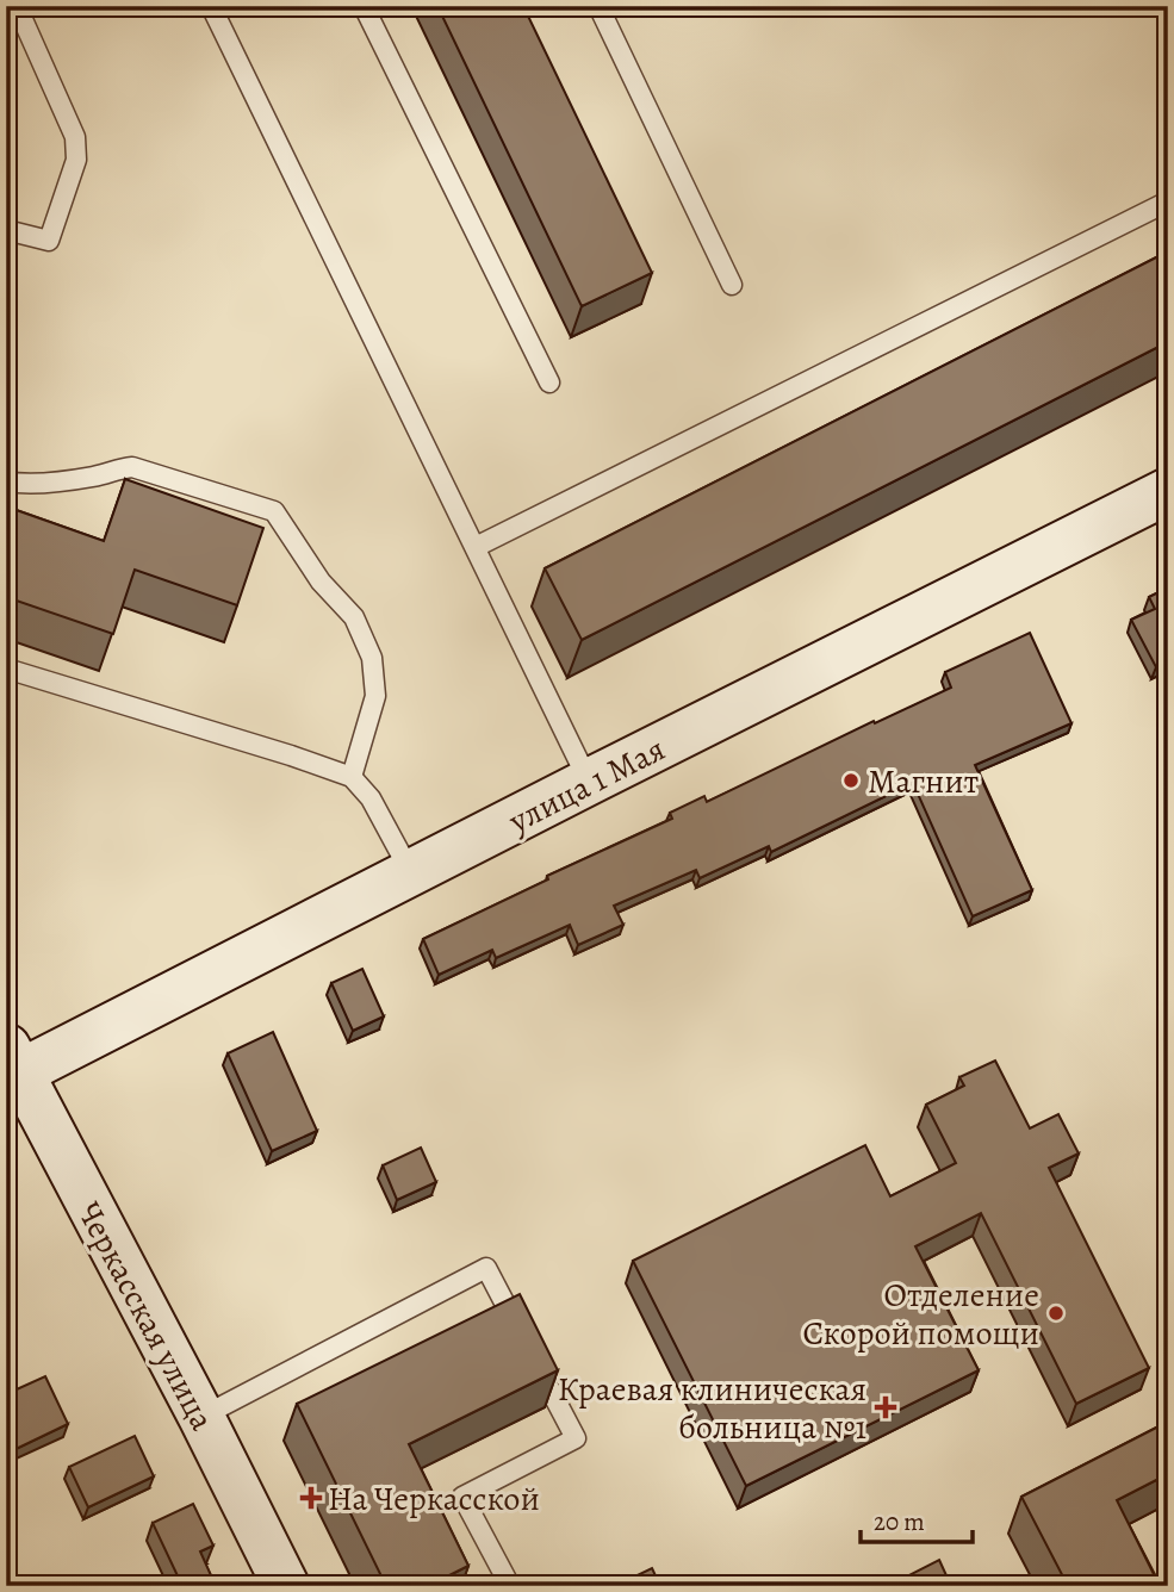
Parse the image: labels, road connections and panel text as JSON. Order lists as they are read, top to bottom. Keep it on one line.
{"streets":{"street":["улица 1 Мая","Черкасская улица"]},"crossings":[["улица 1 Мая","Черкасская улица"]],"places":{"other":["Магнит","Отделение Скорой помощи"],"health":["Краевая клиническая больница №1","На Черкасской"]},"scale_bar":"20 m"}
